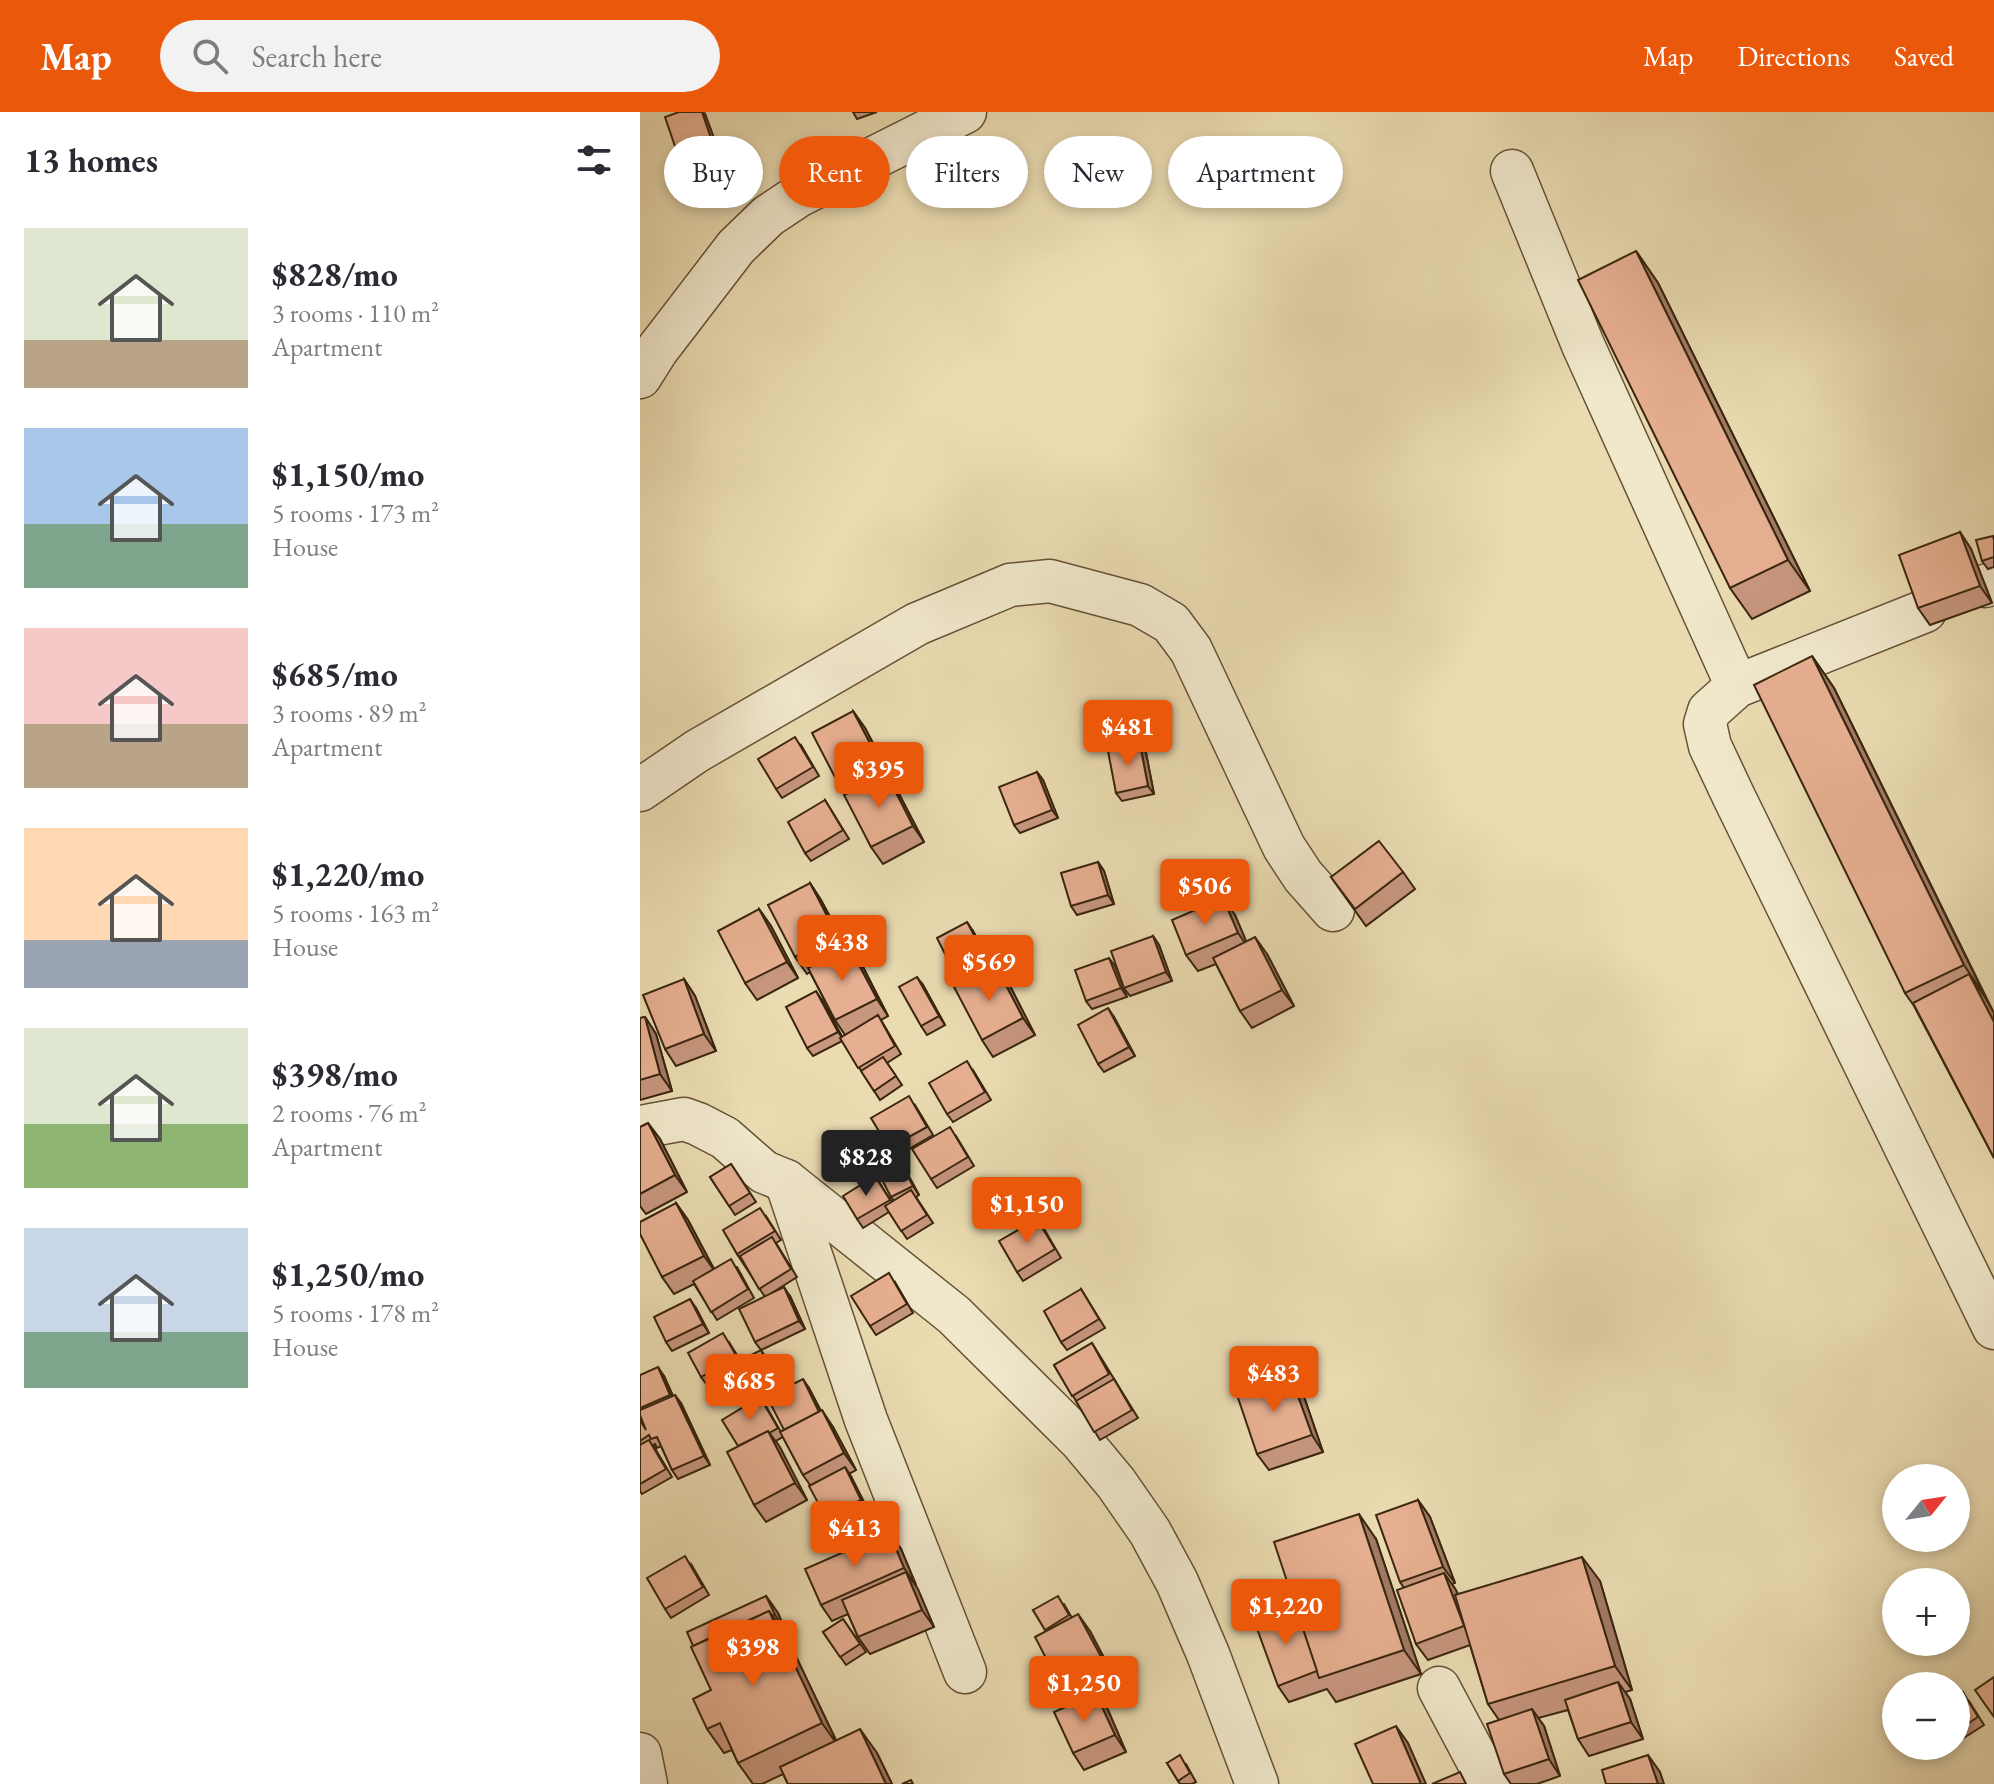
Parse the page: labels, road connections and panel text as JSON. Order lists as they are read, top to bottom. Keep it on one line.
{"north":"top right","page":{"header":"Map","search":"Search here","nav":["Map","Directions","Saved"],"heading":"13 homes","chip":["Buy","Rent","Filters","New","Apartment"],"list":[{"name":"$828/mo","note":"3 rooms · 110 m² · Apartment"},{"name":"$1,150/mo","note":"5 rooms · 173 m² · House"},{"name":"$685/mo","note":"3 rooms · 89 m² · Apartment"},{"name":"$1,220/mo","note":"5 rooms · 163 m² · House"},{"name":"$398/mo","note":"2 rooms · 76 m² · Apartment"},{"name":"$1,250/mo","note":"5 rooms · 178 m² · House"}],"price":["$481","$395","$506","$438","$569","$828","$1,150","$483","$685","$413","$1,220","$398","$1,250"],"map_buttons":["+","−"]}}
